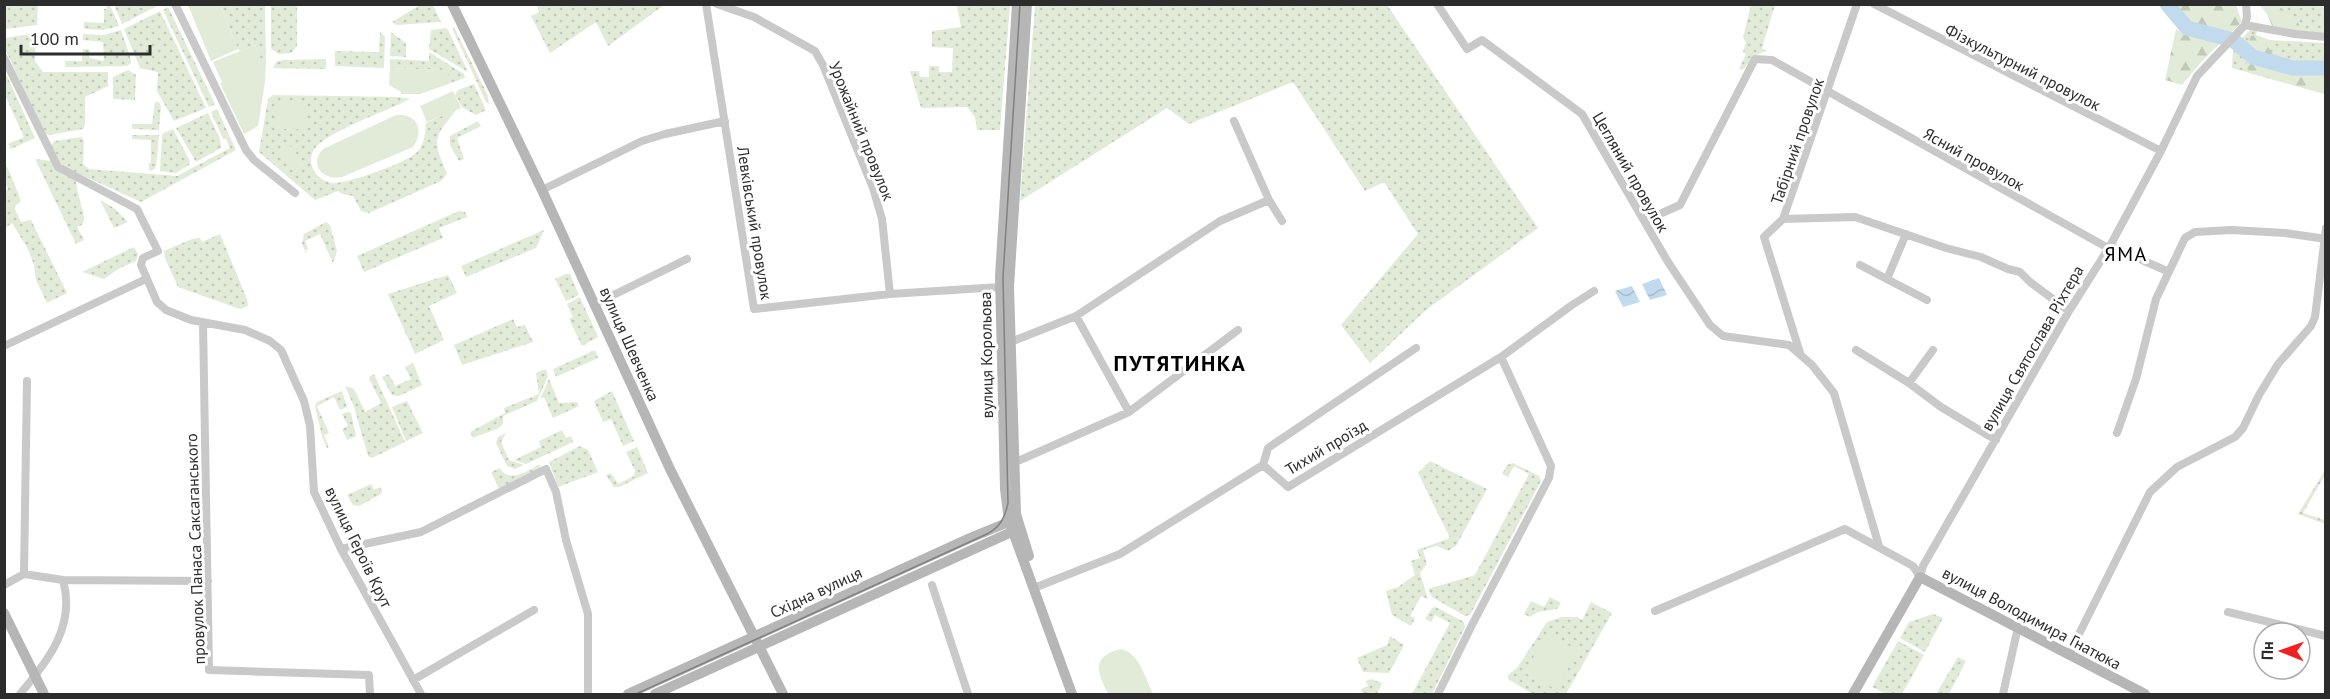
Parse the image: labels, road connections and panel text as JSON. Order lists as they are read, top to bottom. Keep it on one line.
{"streets":{"main road":["вулиця Шевченка","вулиця Святослава Ріхтера","вулиця Корольова","Східна вулиця","вулиця Володимира Гнатюка"],"street":["Фізкультурний провулок","Урожайний провулок","Табірний провулок","Ясний провулок","Цегляний провулок","Левківський провулок","Тихий проїзд","вулиця Героїв Крут","провулок Панаса Саксаганського"]},"crossings":[["Фізкультурний провулок","вулиця Святослава Ріхтера"],["Урожайний провулок","Левківський провулок"],["Табірний провулок","Ясний провулок"],["Табірний провулок","Цегляний провулок"],["Табірний провулок","вулиця Володимира Гнатюка"],["Ясний провулок","Цегляний провулок"],["Ясний провулок","вулиця Святослава Ріхтера"],["Левківський провулок","вулиця Корольова"],["вулиця Шевченка","Східна вулиця"],["вулиця Святослава Ріхтера","вулиця Володимира Гнатюка"],["вулиця Корольова","Тихий проїзд"],["вулиця Корольова","Східна вулиця"],["вулиця Героїв Крут","провулок Панаса Саксаганського"]],"districts":["ЯМА","ПУТЯТИНКА"],"scale_bar":"100 m","north":"left"}
